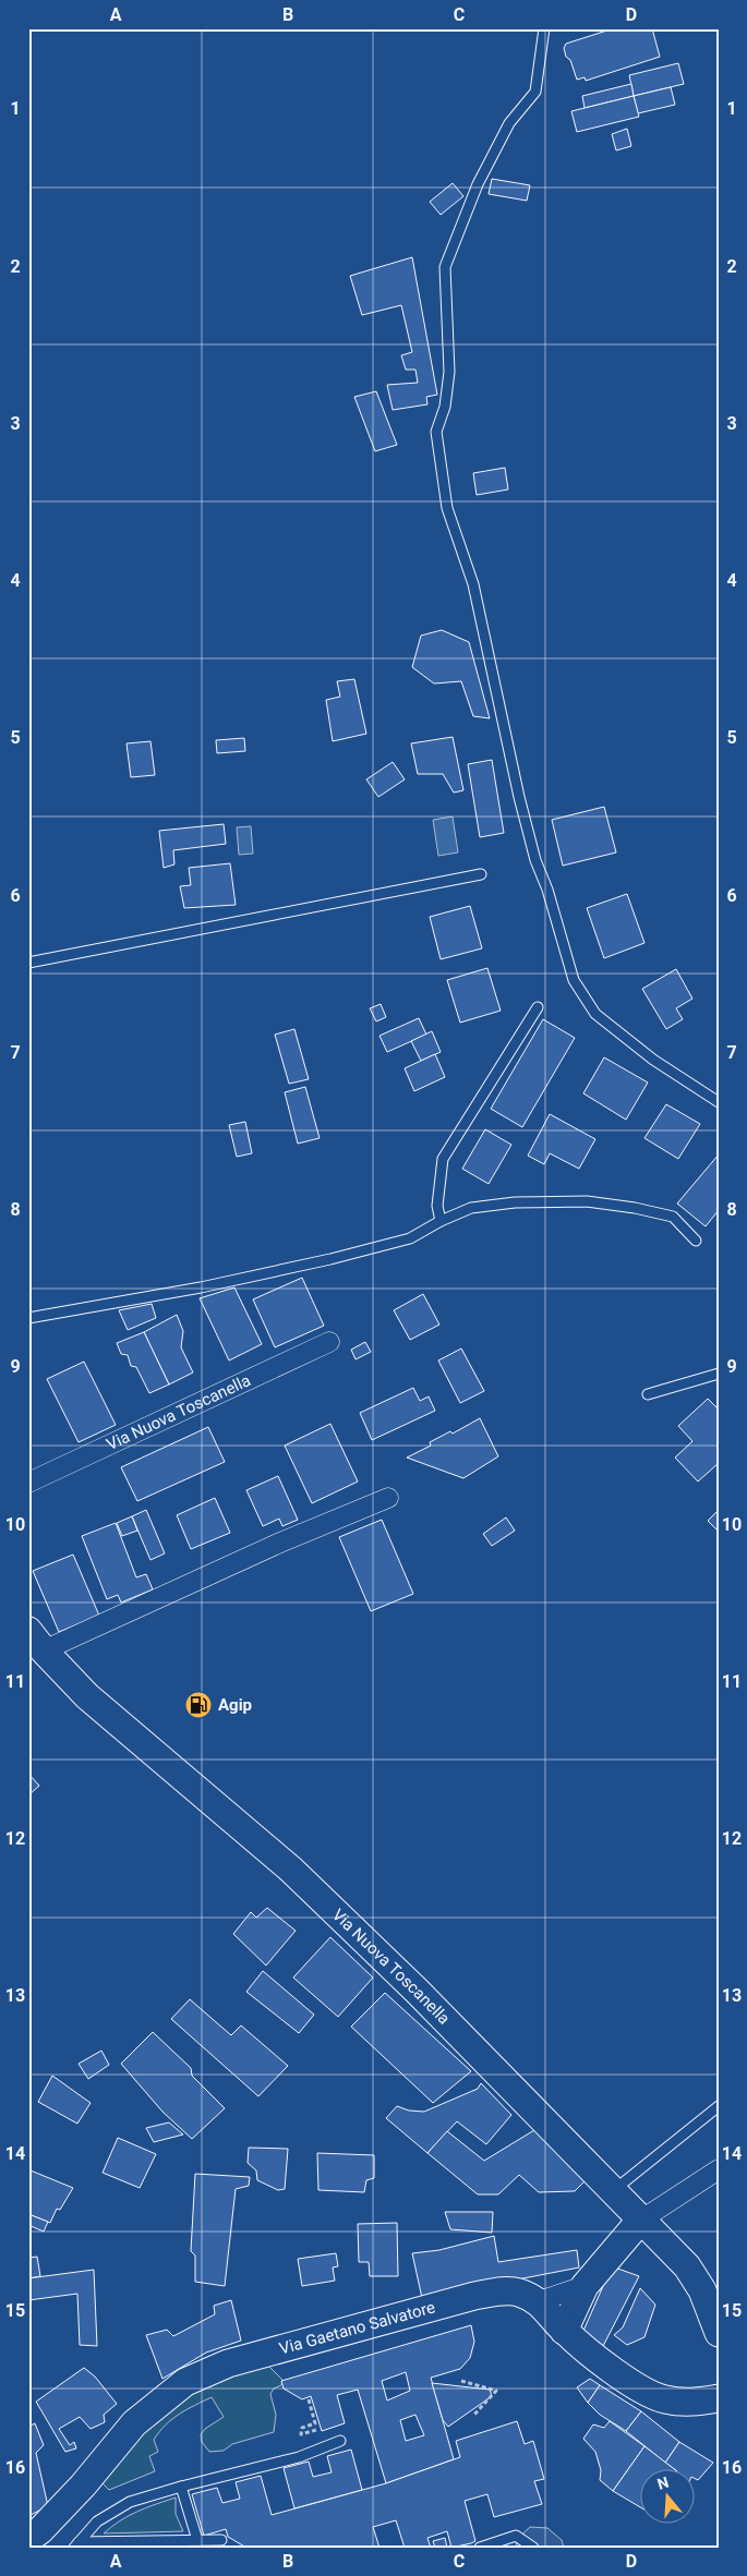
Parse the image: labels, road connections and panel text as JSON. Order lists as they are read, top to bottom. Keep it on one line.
{"streets":{"main road":["Via Nuova Toscanella","Via Gaetano Salvatore"]},"places":{"fuel station":["Agip"]},"north":"top","grid":{"columns":["A","B","C","D"],"rows":["1","2","3","4","5","6","7","8","9","10","11","12","13","14","15","16"]}}
